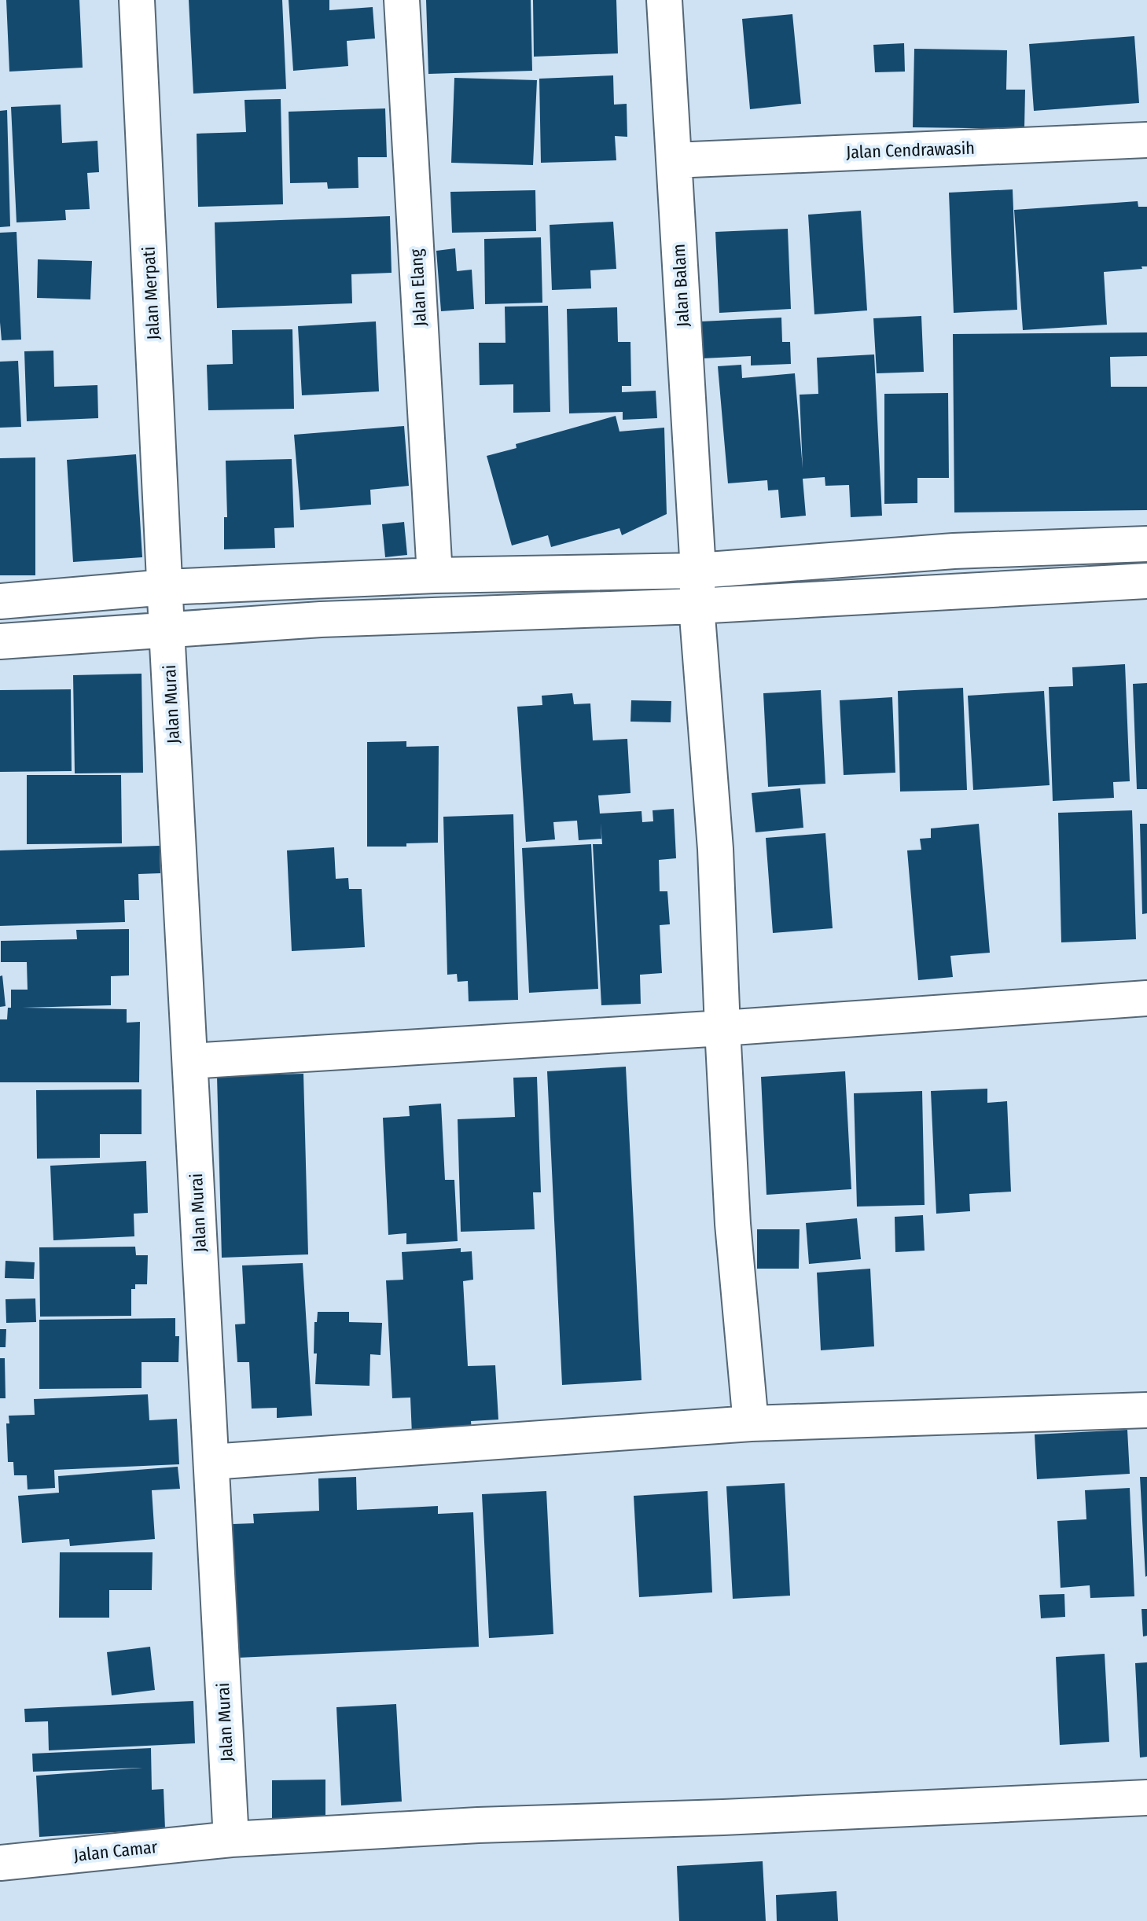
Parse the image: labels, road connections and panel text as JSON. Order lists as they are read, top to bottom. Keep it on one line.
{"streets":{"street":["Jalan Cendrawasih","Jalan Balam","Jalan Elang","Jalan Merpati","Jalan Murai","Jalan Camar"]},"crossings":[["Jalan Cendrawasih","Jalan Balam"],["Jalan Merpati","Jalan Murai"],["Jalan Murai","Jalan Camar"]]}
